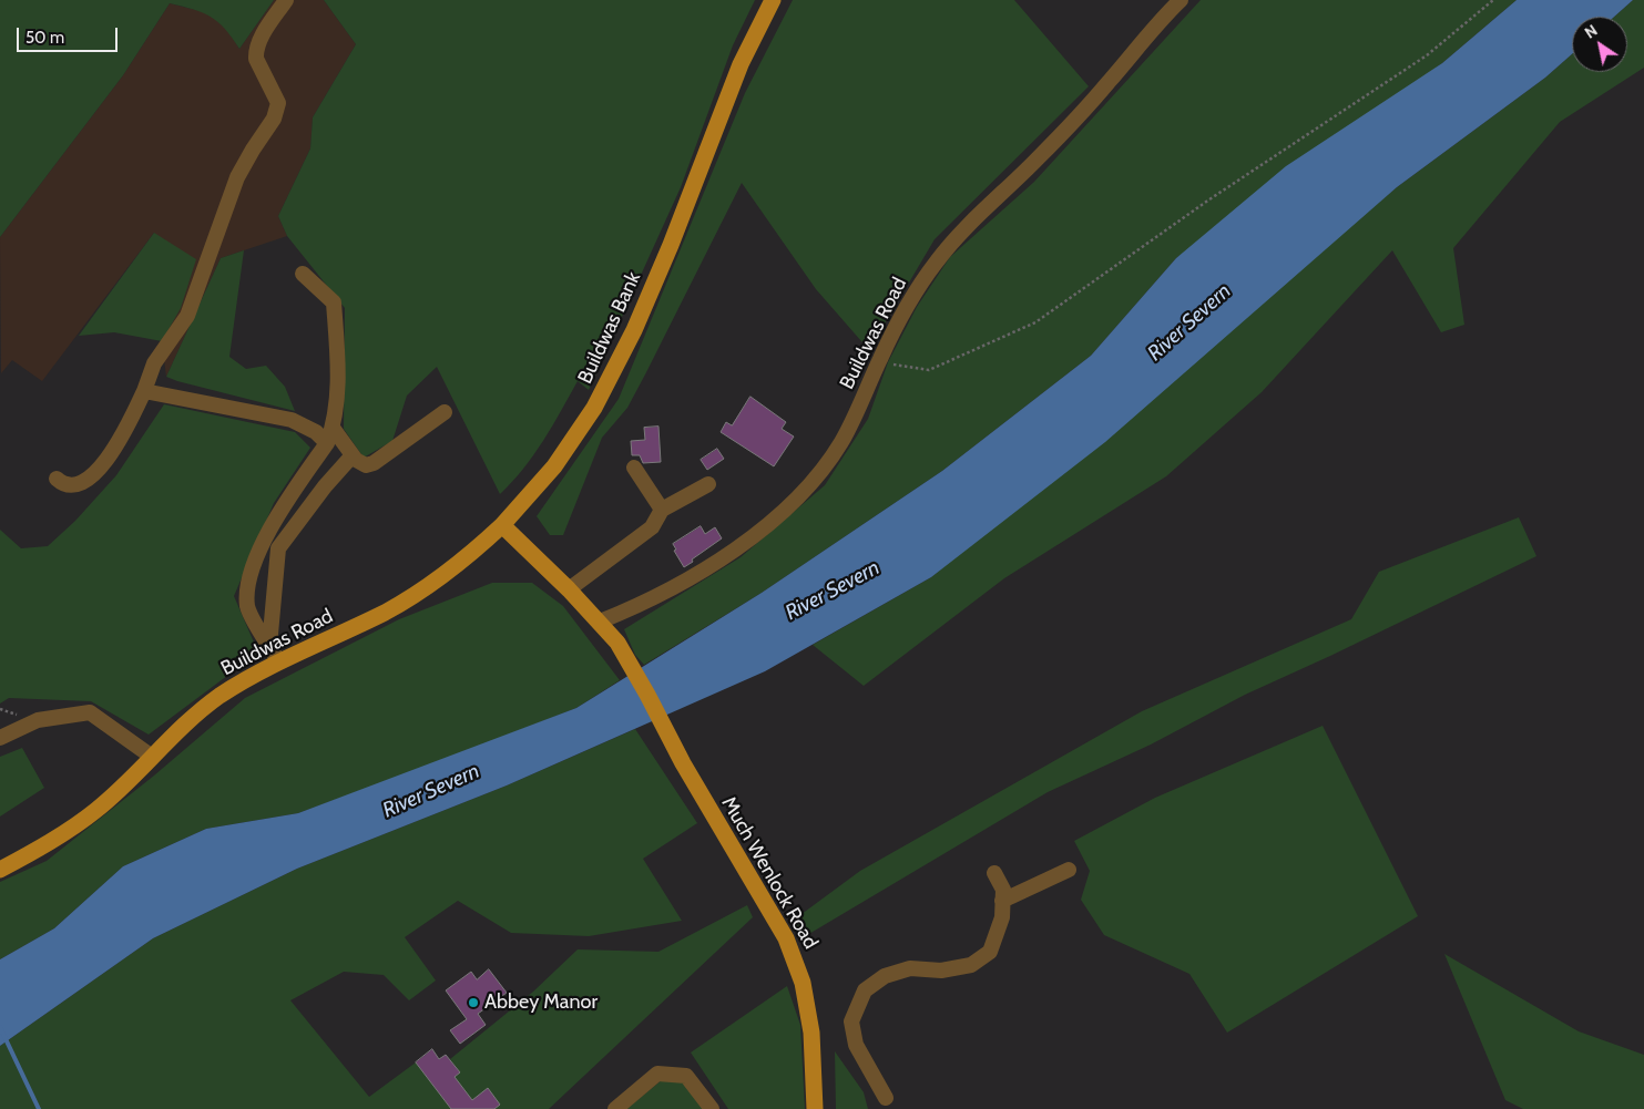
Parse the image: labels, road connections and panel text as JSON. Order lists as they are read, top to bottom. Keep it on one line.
{"streets":{"main road":["Buildwas Bank","Buildwas Road","Much Wenlock Road"]},"crossings":[["Buildwas Bank","Buildwas Road"],["Buildwas Road","Much Wenlock Road"]],"water":["River Severn"],"places":["Abbey Manor"],"scale_bar":"50 m","north":"top left"}
